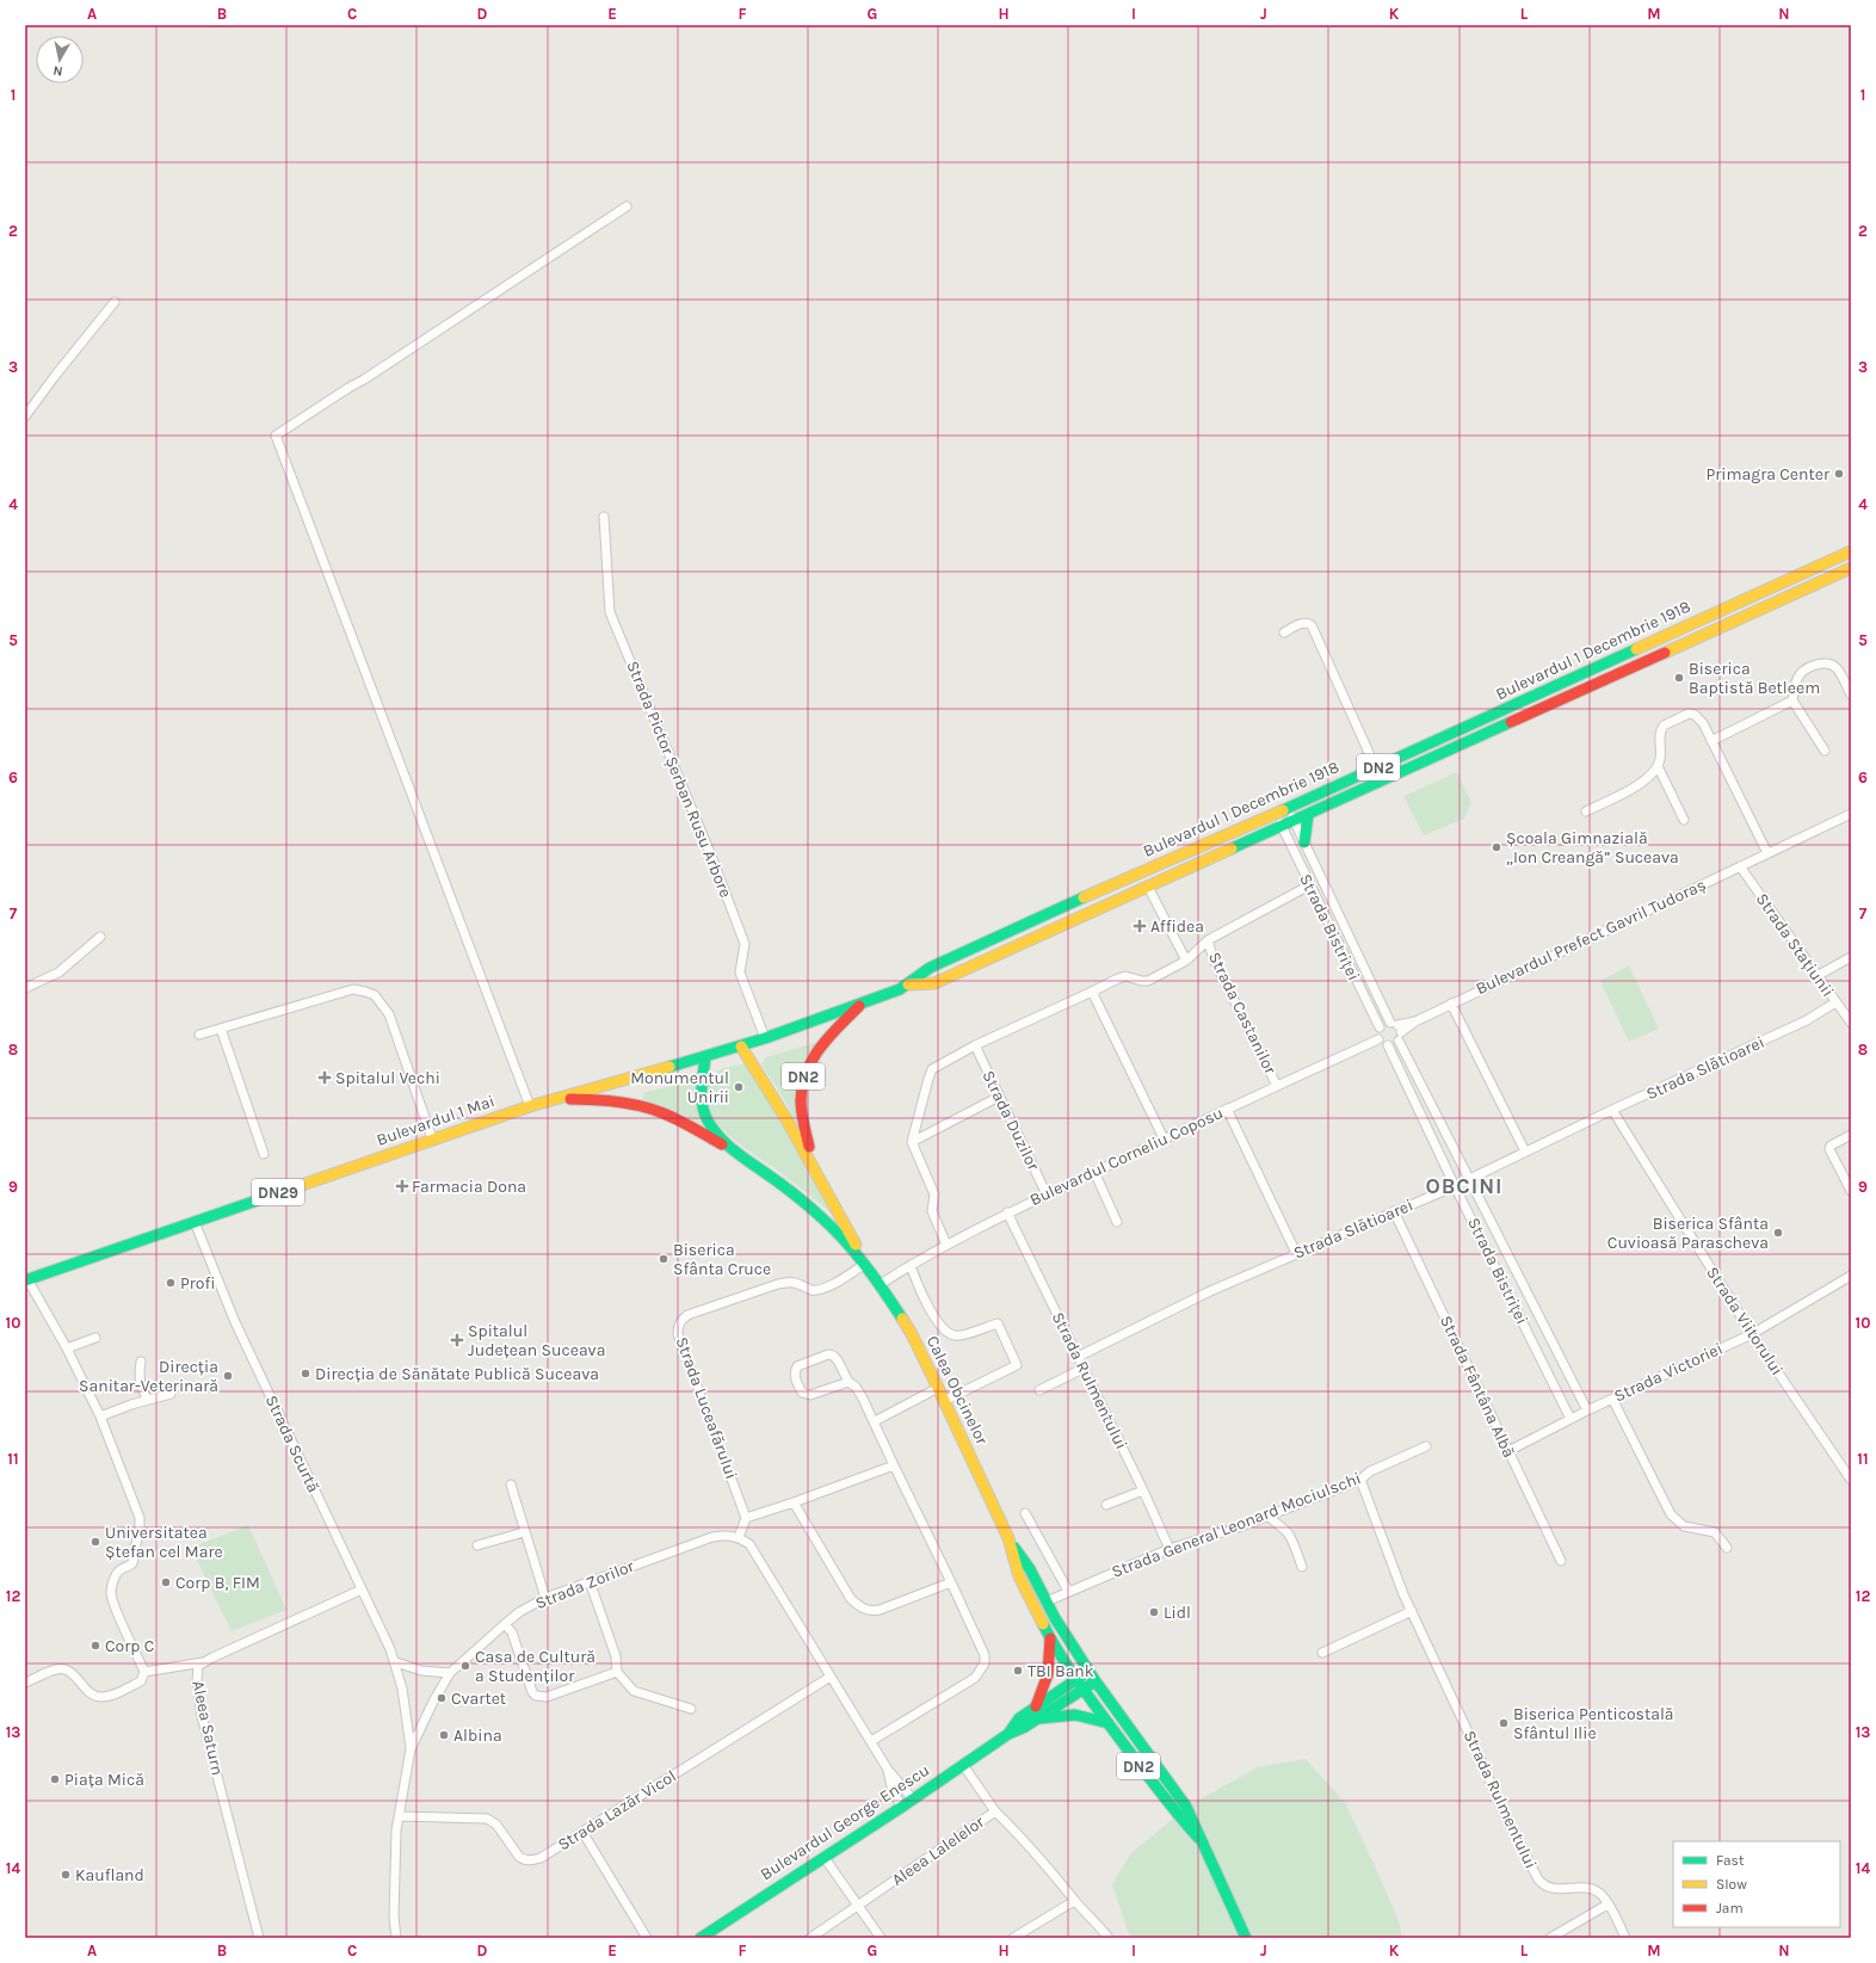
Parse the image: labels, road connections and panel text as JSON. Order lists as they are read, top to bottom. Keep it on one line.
{"streets":{"main road":["Bulevardul 1 Decembrie 1918","DN2","Bulevardul 1 Mai","DN29","Calea Obcinelor","Bulevardul George Enescu"],"street":["Strada Pictor Șerban Rusu Arbore","Strada Bistriței","Bulevardul Prefect Gavril Tudoraș","Strada Stațiunii","Strada Castanilor","Strada Slătioarei","Strada Duzilor","Bulevardul Corneliu Coposu","Strada Viitorului","Strada Victoriei","Strada Rulmentului","Strada Fântâna Albă","Strada Luceafărului","Strada Scurtă","Strada General Leonard Mociulschi","Strada Zorilor","Aleea Saturn","Strada Lazăr Vicol","Aleea Lalelelor"]},"crossings":[["Bulevardul 1 Decembrie 1918","DN2"],["Bulevardul 1 Decembrie 1918","Strada Bistriței"],["Bulevardul 1 Decembrie 1918","Bulevardul 1 Mai"],["DN2","Bulevardul 1 Mai"],["DN2","Calea Obcinelor"],["DN2","Bulevardul George Enescu"],["Strada Pictor Șerban Rusu Arbore","Bulevardul 1 Mai"],["Strada Bistriței","Bulevardul Prefect Gavril Tudoraș"],["Strada Bistriței","Strada Slătioarei"],["Strada Bistriței","Strada Victoriei"],["Bulevardul Prefect Gavril Tudoraș","Strada Stațiunii"],["Strada Stațiunii","Strada Slătioarei"],["Strada Castanilor","Bulevardul Corneliu Coposu"],["Strada Slătioarei","Strada Viitorului"],["Strada Slătioarei","Strada Rulmentului"],["Strada Slătioarei","Strada Fântâna Albă"],["Bulevardul 1 Mai","DN29"],["Bulevardul 1 Mai","Calea Obcinelor"],["Bulevardul 1 Mai","Strada Scurtă"],["Strada Duzilor","Bulevardul Corneliu Coposu"],["Bulevardul Corneliu Coposu","Strada Rulmentului"],["Bulevardul Corneliu Coposu","Calea Obcinelor"],["DN29","Calea Obcinelor"],["Strada Viitorului","Strada Victoriei"],["Strada Victoriei","Strada Fântâna Albă"],["Strada Rulmentului","Strada General Leonard Mociulschi"],["Calea Obcinelor","Strada Luceafărului"],["Calea Obcinelor","Strada General Leonard Mociulschi"],["Calea Obcinelor","Bulevardul George Enescu"],["Strada Scurtă","Strada Zorilor"],["Strada Scurtă","Aleea Saturn"],["Strada Zorilor","Strada Lazăr Vicol"],["Bulevardul George Enescu","Aleea Lalelelor"]],"districts":["OBCINI"],"places":{"other":["Primagra Center","Biserica Baptistă Betleem","Școala Gimnazială „Ion Creangă” Suceava","Monumentul Unirii","Biserica Sfânta Cuvioasă Parascheva","Biserica Sfânta Cruce","Profi","Direcția de Sănătate Publică Suceava","Direcția Sanitar-Veterinară","Universitatea Ștefan cel Mare","Corp B, FIM","Lidl","Corp C","Casa de Cultură a Studenților","TBI Bank","Cvartet","Biserica Penticostală Sfântul Ilie","Albina","Piața Mică","Kaufland"],"health":["Affidea","Spitalul Vechi","Farmacia Dona","Spitalul Județean Suceava"]},"legend":["Fast","Slow","Jam"],"north":"bottom","grid":{"columns":["A","B","C","D","E","F","G","H","I","J","K","L","M","N"],"rows":["1","2","3","4","5","6","7","8","9","10","11","12","13","14"]}}
